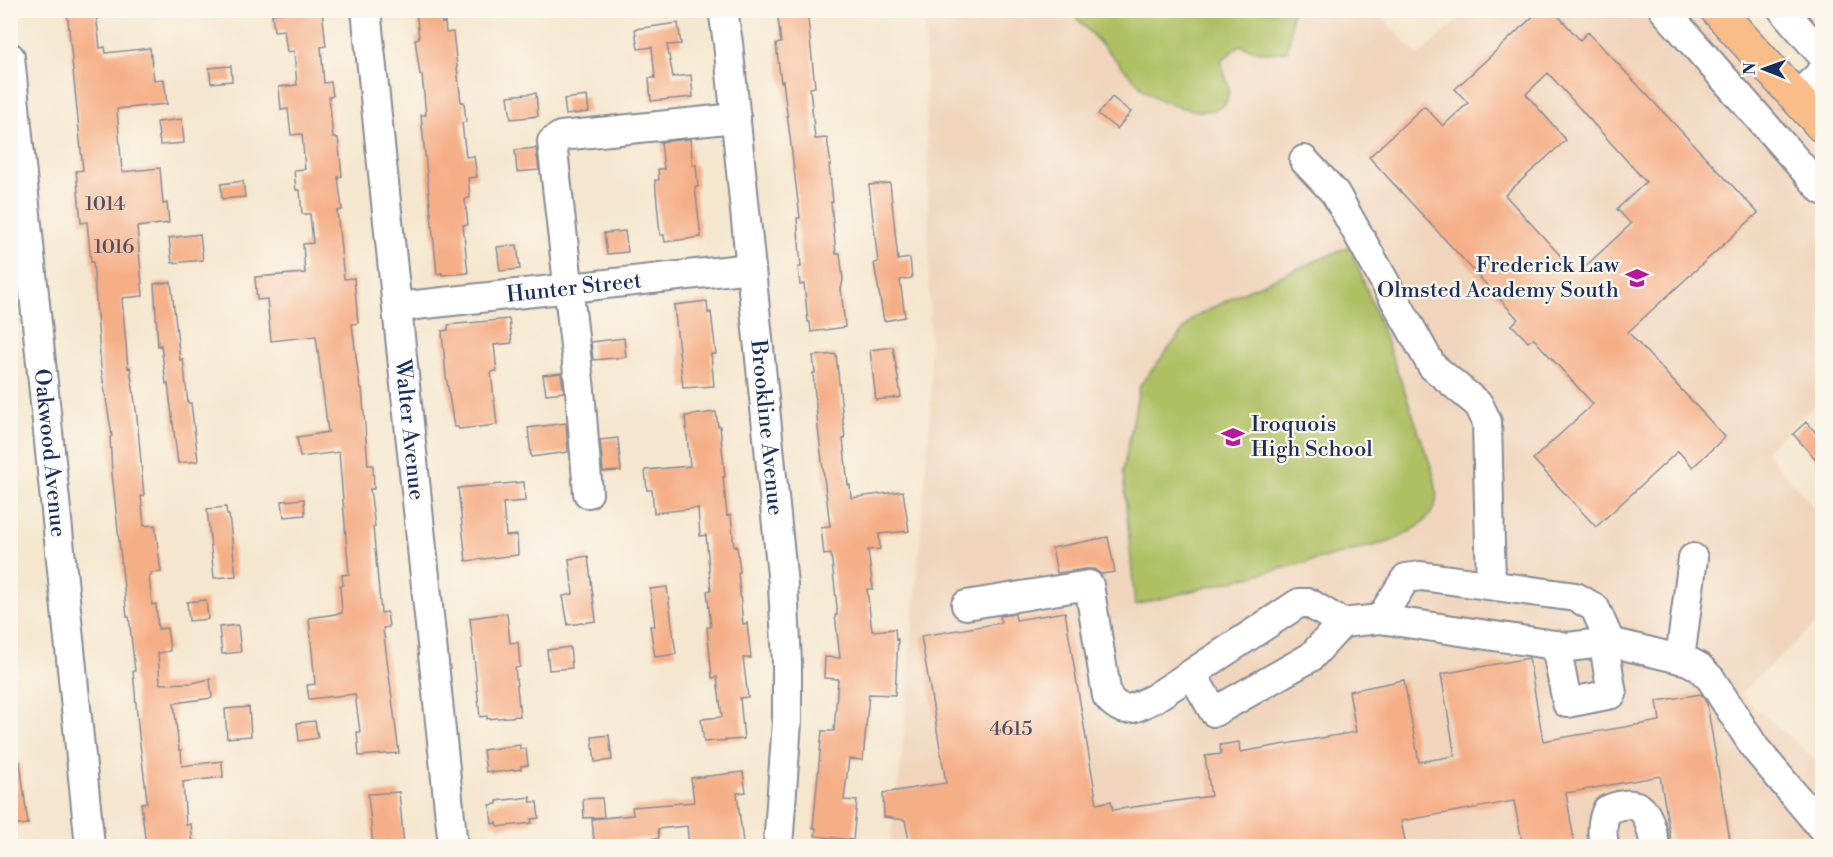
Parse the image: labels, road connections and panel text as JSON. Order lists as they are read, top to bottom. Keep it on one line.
{"streets":{"street":["Hunter Street","Walter Avenue","Brookline Avenue","Oakwood Avenue"]},"crossings":[["Hunter Street","Walter Avenue"],["Hunter Street","Brookline Avenue"]],"places":{"school or university":["Frederick Law Olmsted Academy South","Iroquois High School"]},"house_numbers":["1014","1016","4615"],"north":"left"}
